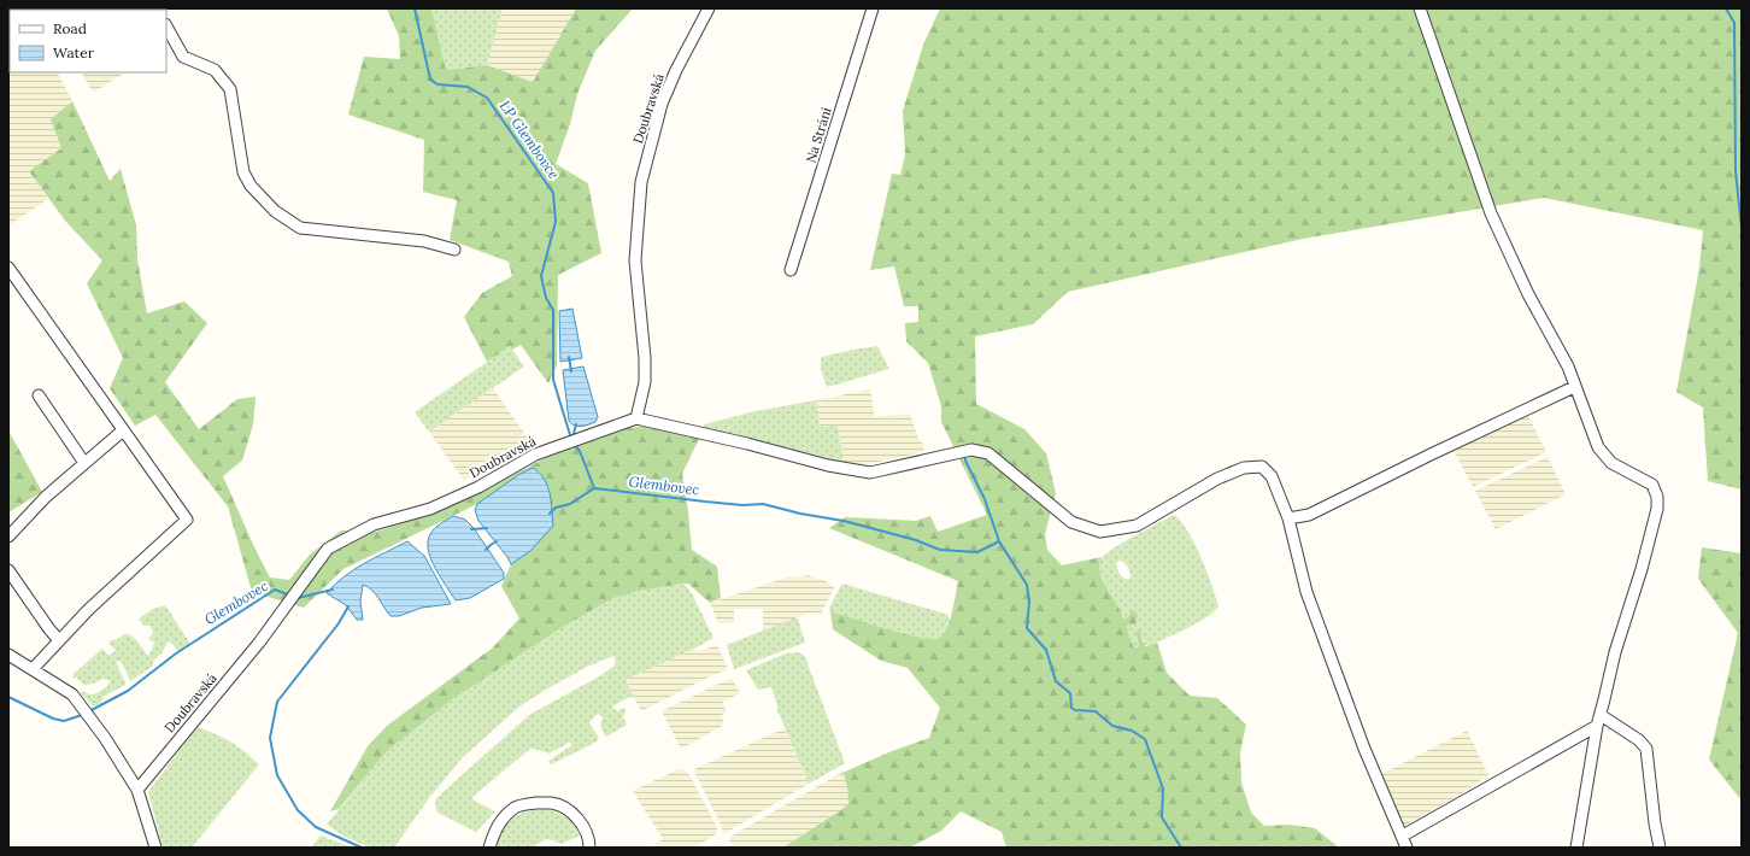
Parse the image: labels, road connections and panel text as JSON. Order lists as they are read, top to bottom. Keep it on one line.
{"streets":{"street":["Doubravská","Na Stráni"]},"water":["LP Glembovce","Glembovec"],"legend":["Road","Water"]}
